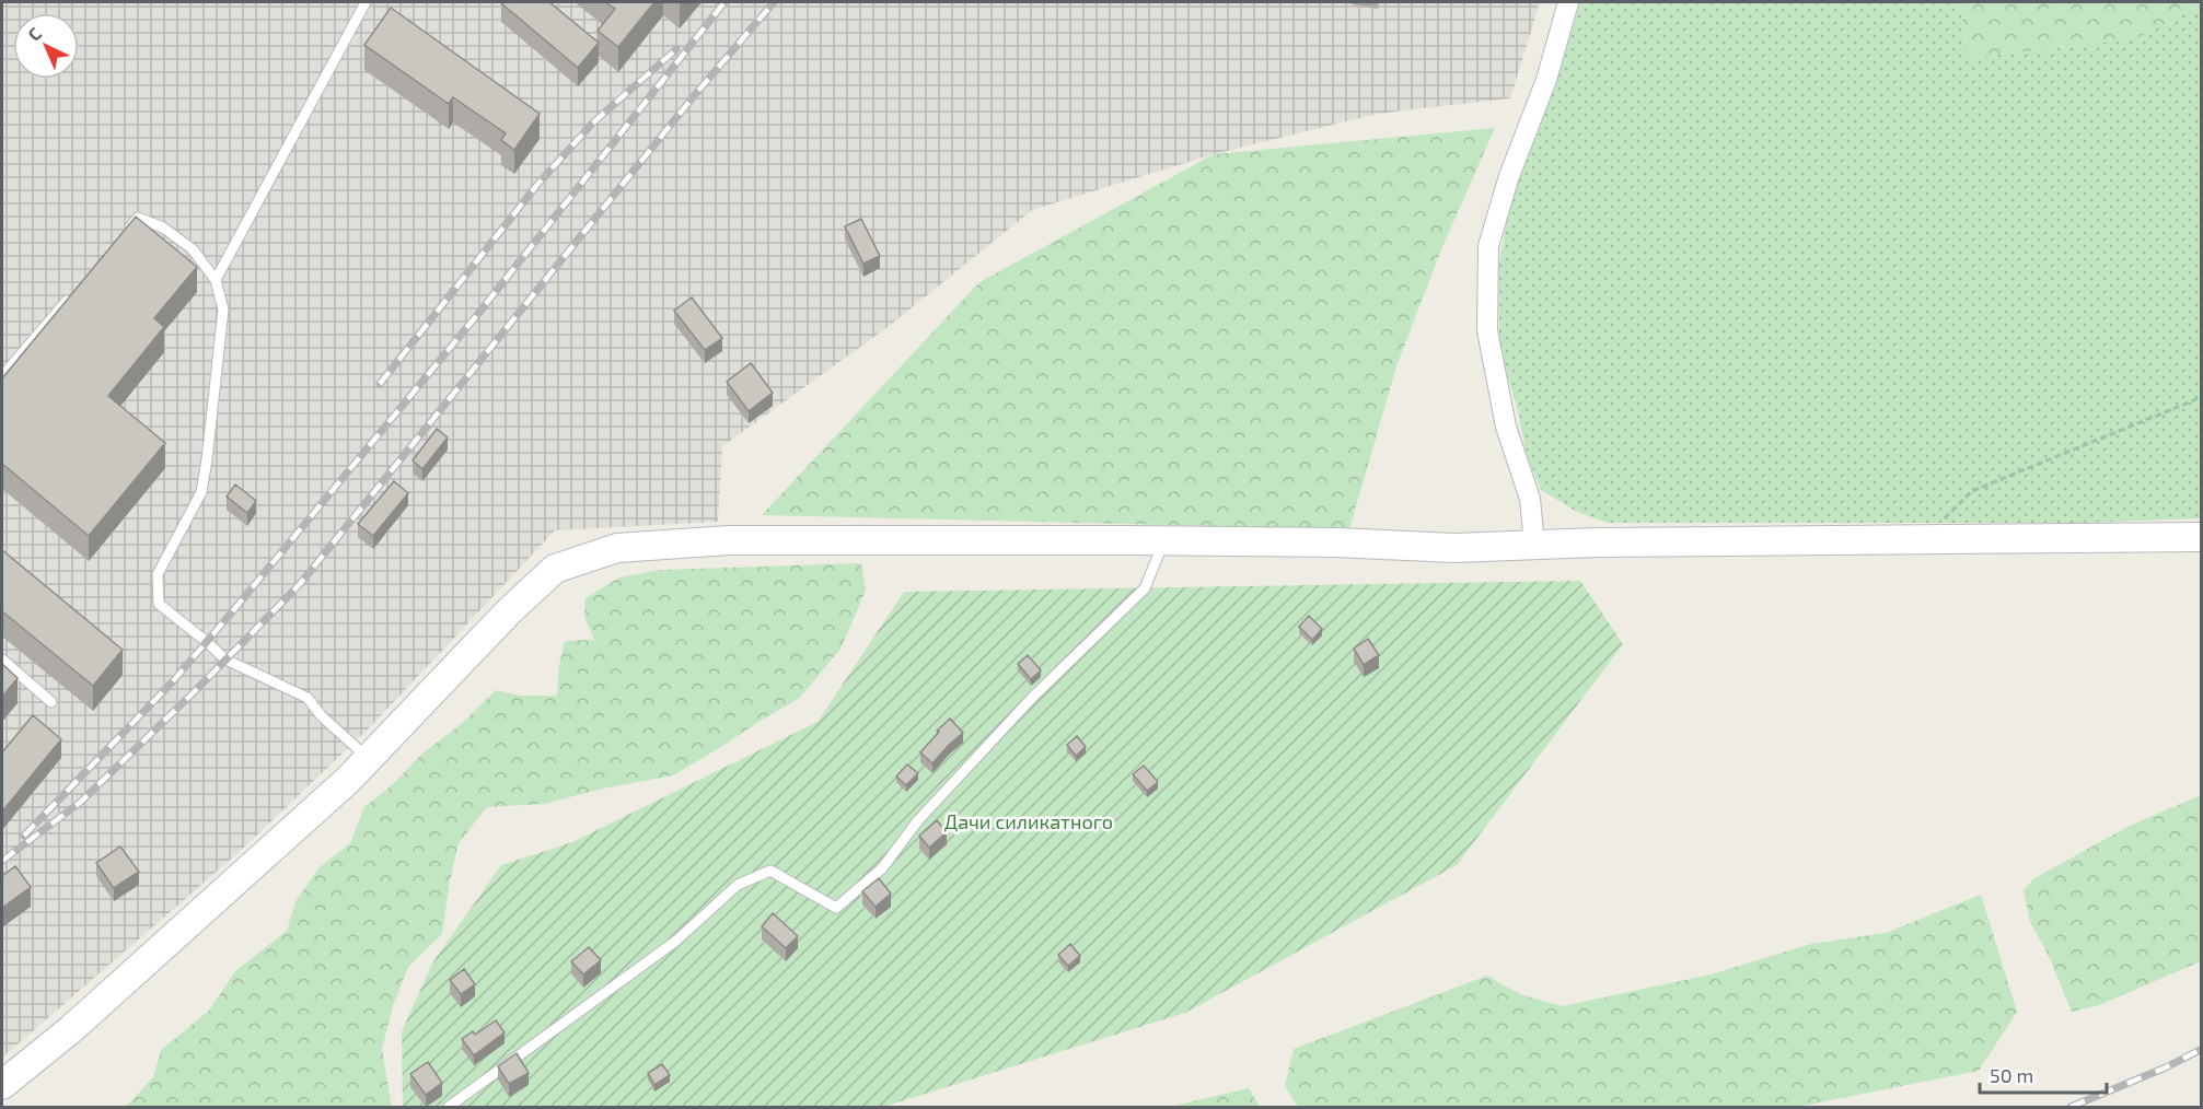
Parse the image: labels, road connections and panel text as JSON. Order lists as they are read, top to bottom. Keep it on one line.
{"parks":["Дачи силикатного"],"scale_bar":"50 m","north":"top left"}
